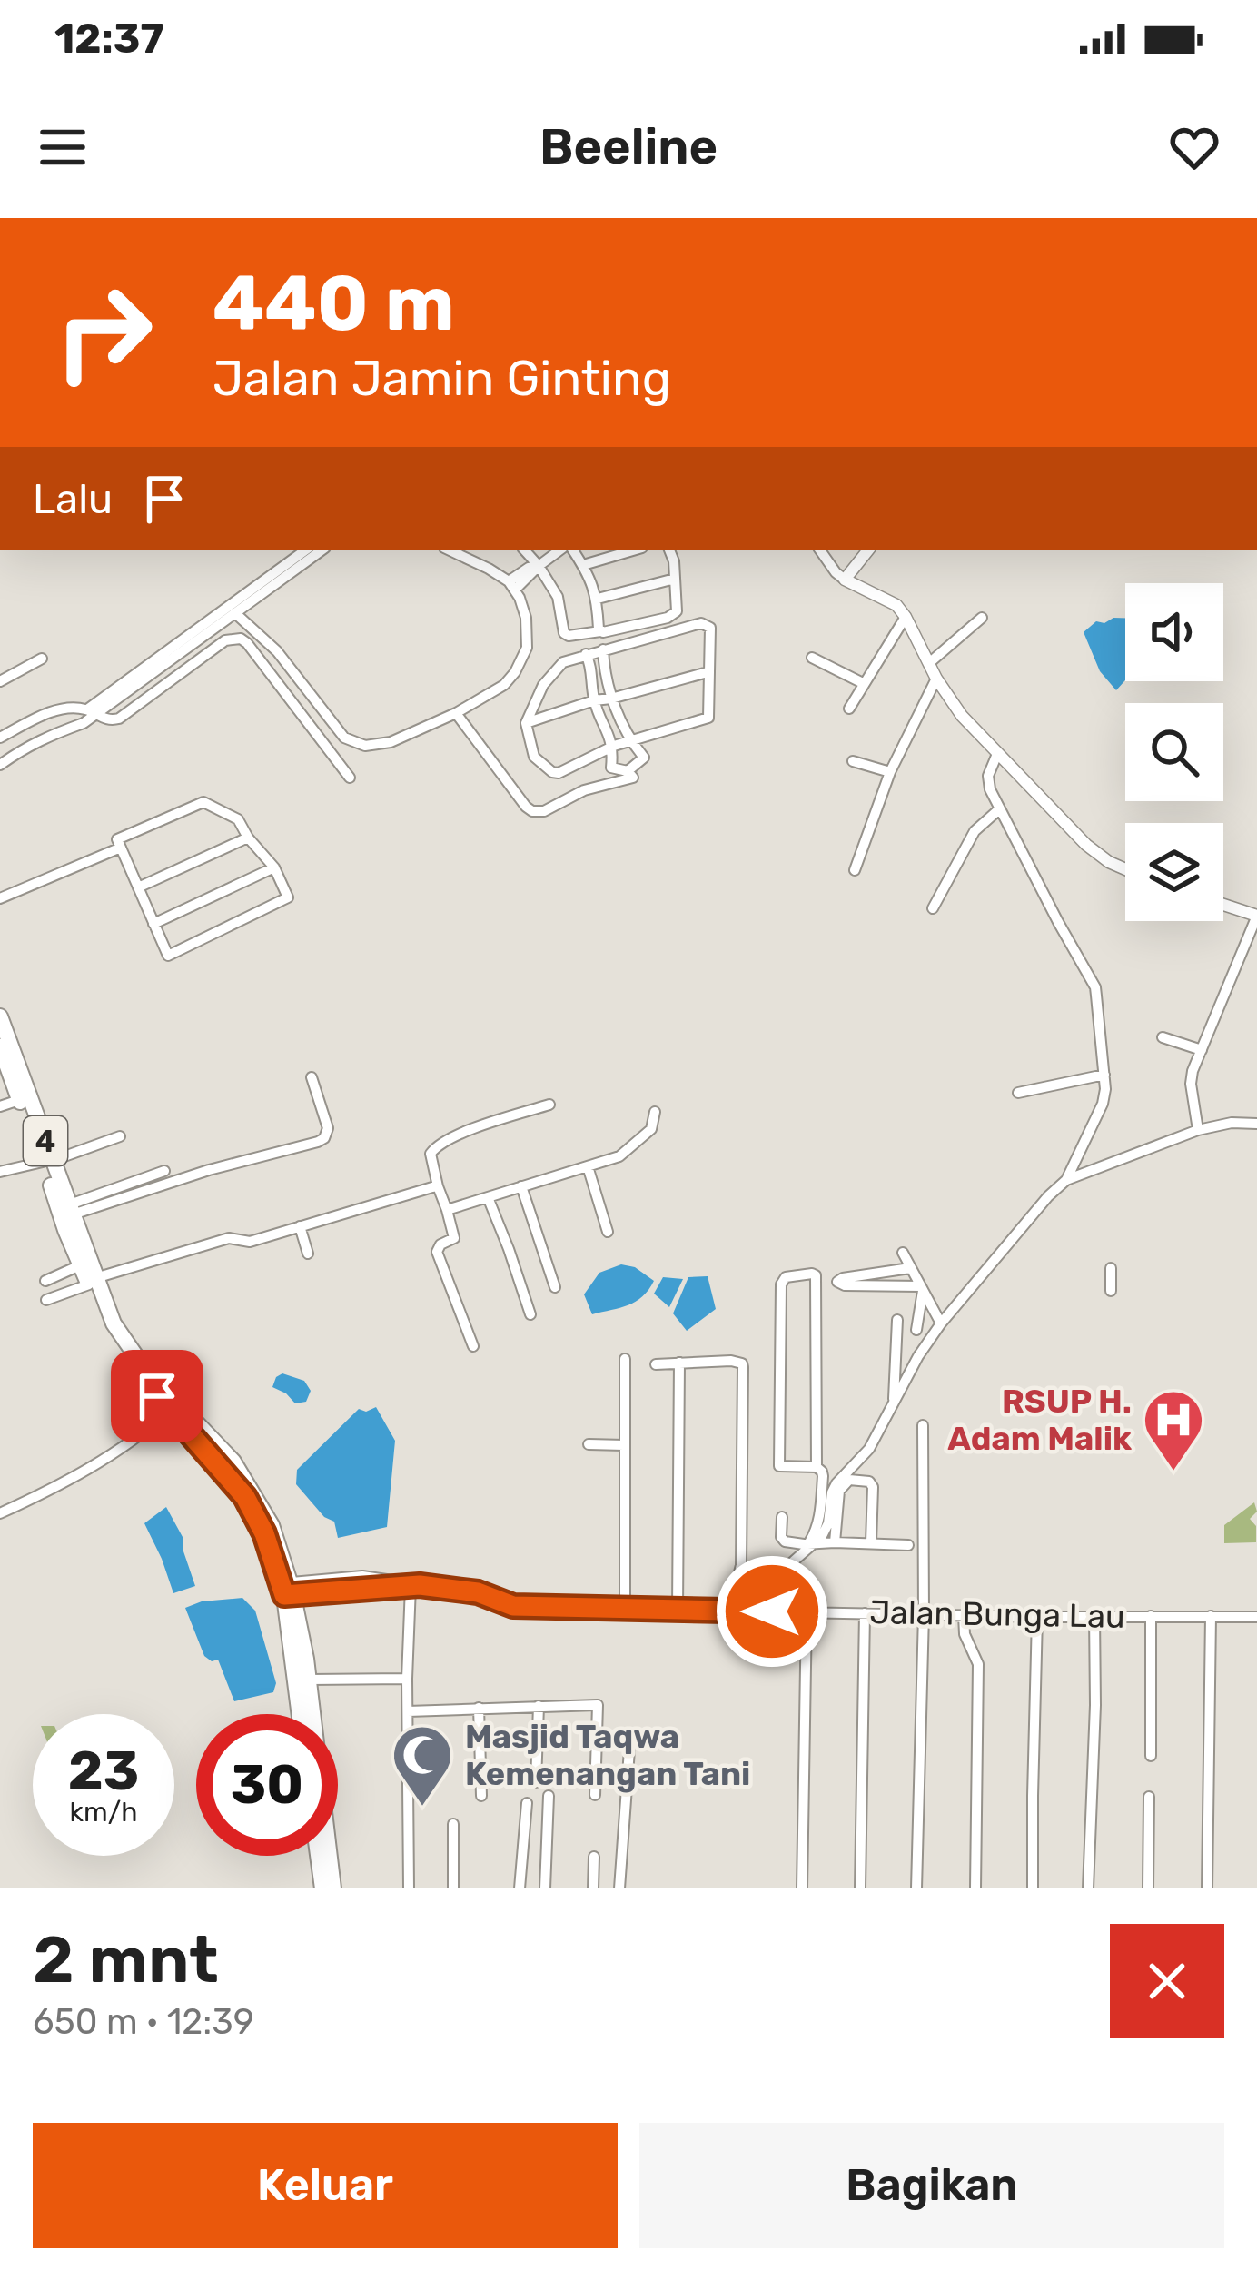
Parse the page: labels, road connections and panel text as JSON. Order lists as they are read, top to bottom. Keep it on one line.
{"streets":{"highway":["4"],"street":["Jalan Bunga Lau"]},"crossings":[["4","Jalan Bunga Lau"]],"places":{"hospital":["RSUP H. Adam Malik"],"mosque":["Masjid Taqwa Kemenangan Tani"]},"page":{"status":"12:37","header":"Beeline","turn":["440 m","Jalan Jamin Ginting"],"then":"Lalu","speed":"23 km/h","limit":"30","heading":["2 mnt","650 m · 12:39"],"buttons":["Keluar","Bagikan"]}}
